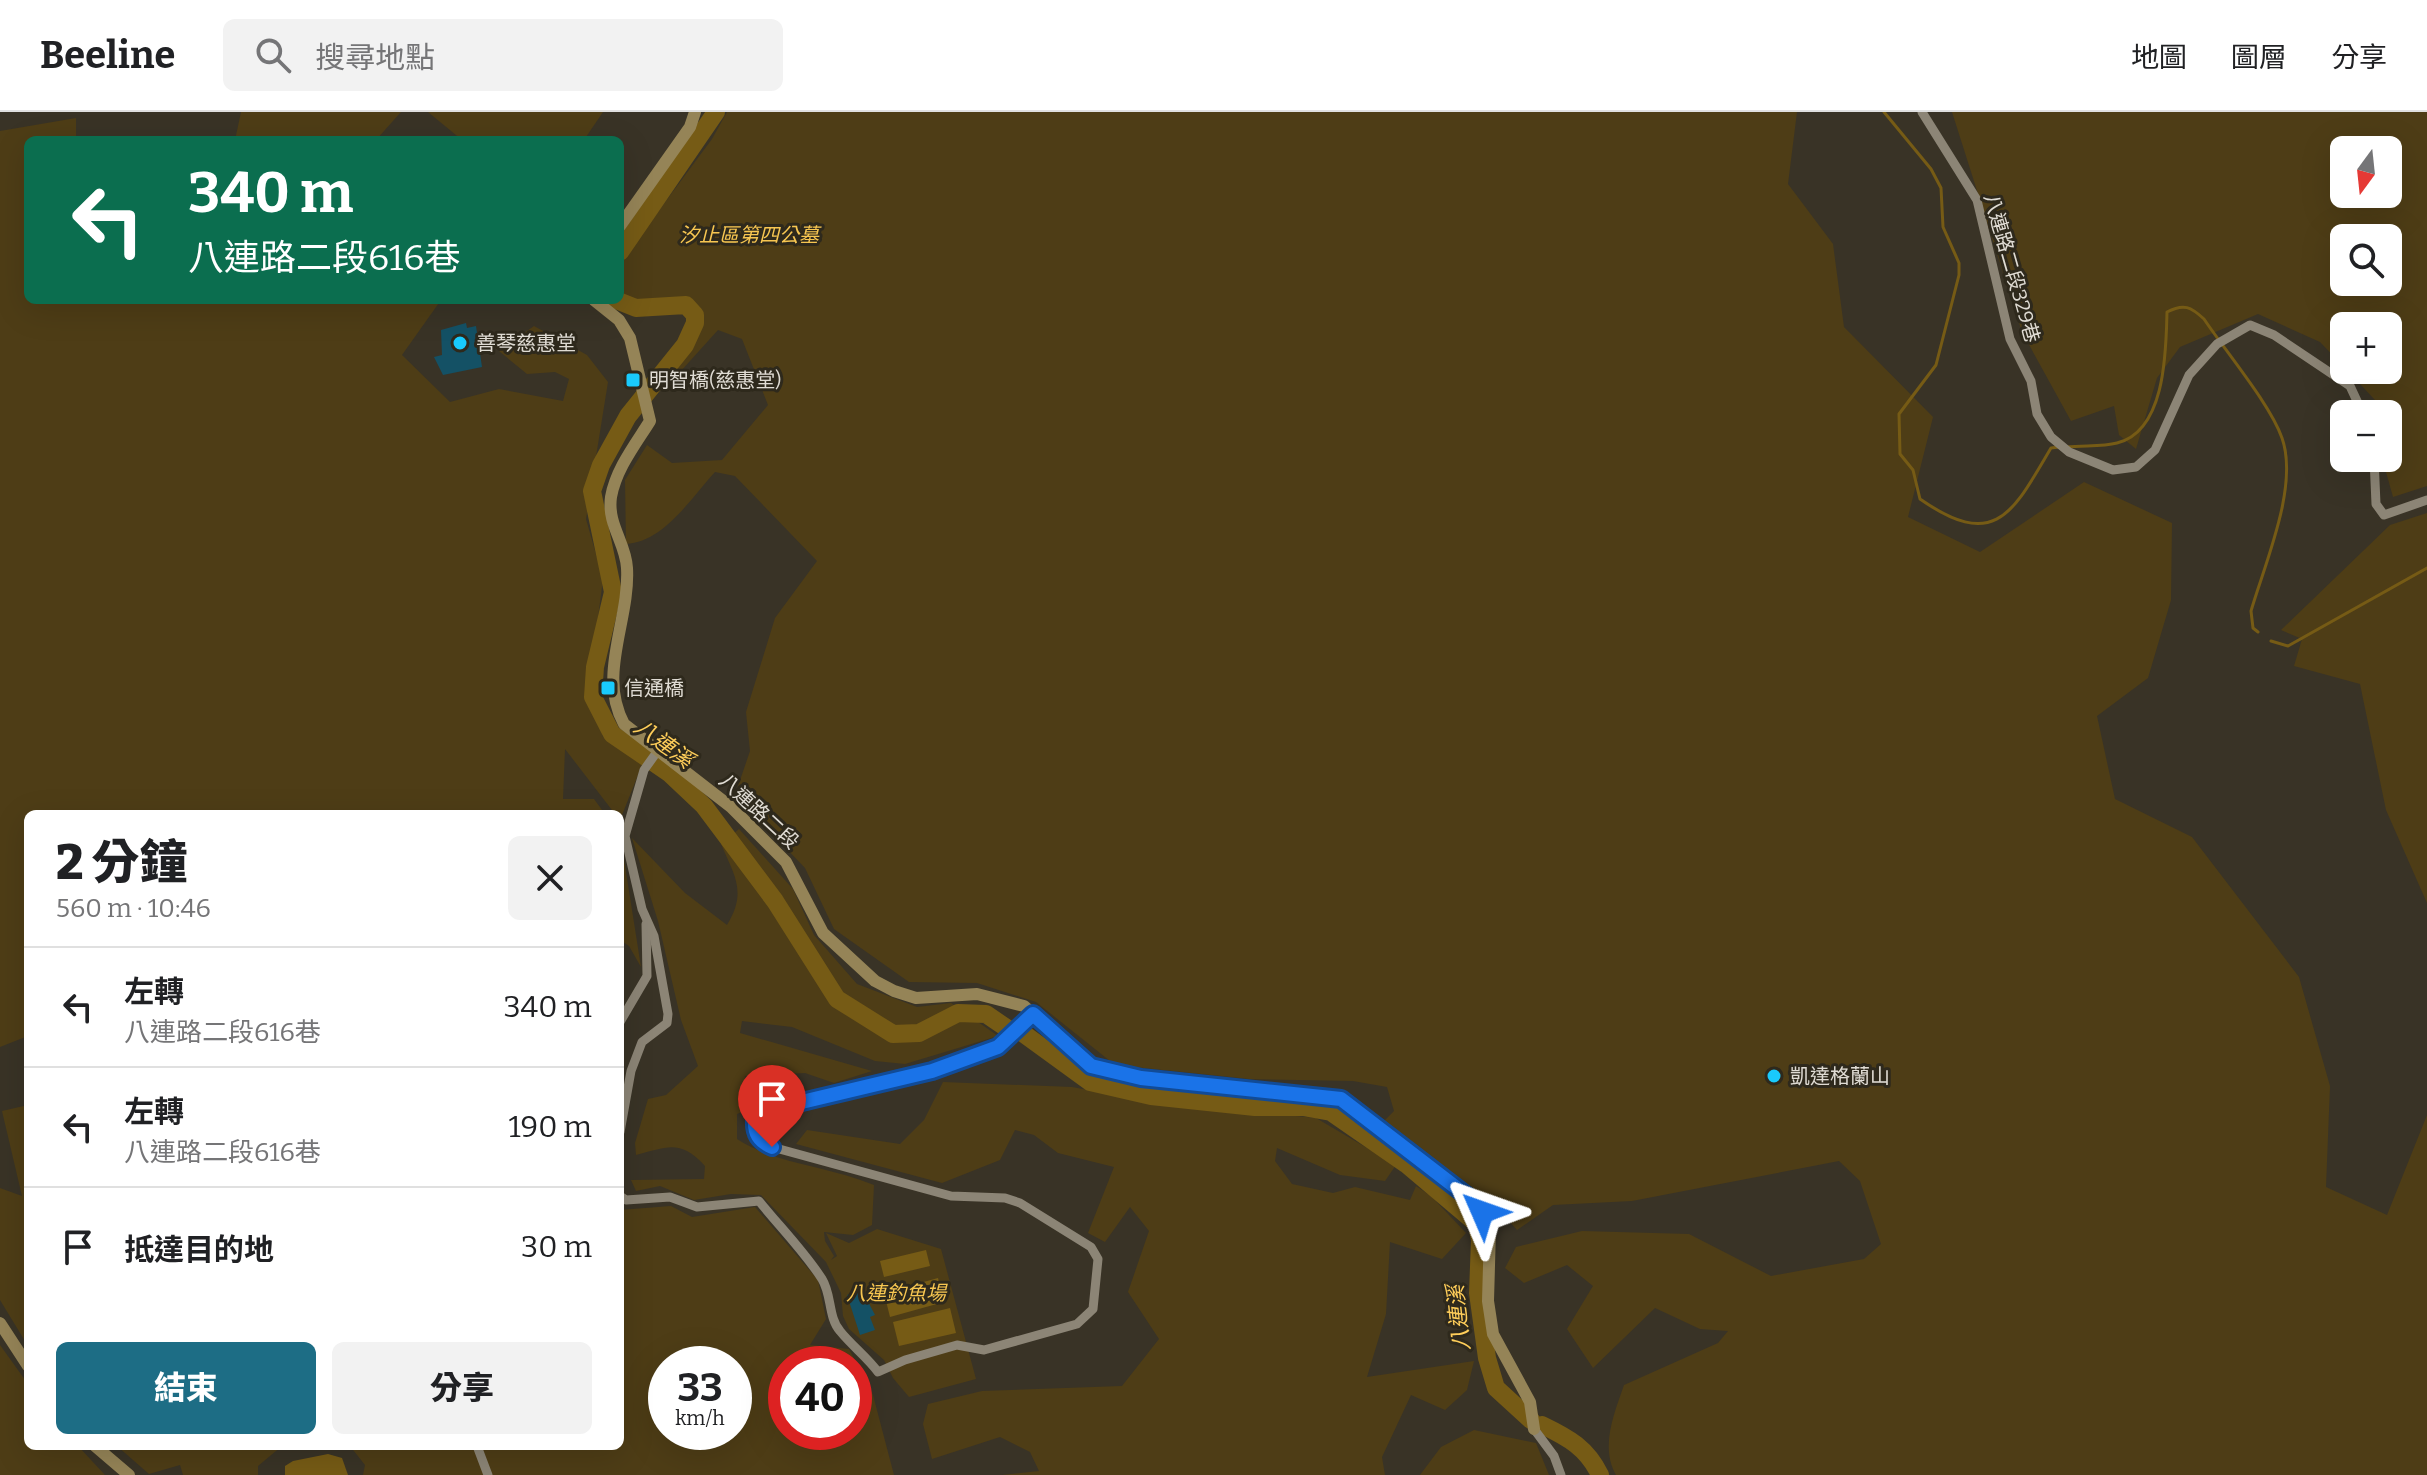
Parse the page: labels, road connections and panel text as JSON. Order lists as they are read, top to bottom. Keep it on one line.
{"streets":{"street":["八連路二段329巷","八連路二段"]},"water":["八連溪"],"parks":["汐止區第四公墓","八連釣魚場"],"places":{"other":["善琴慈惠堂","凱達格蘭山"],"transit":["明智橋(慈惠堂)","信通橋"]},"north":"bottom","page":{"header":"Beeline","search":"搜尋地點","nav":["地圖","圖層","分享"],"map_buttons":["+","−"],"turn":["340 m","八連路二段616巷"],"heading":["2 分鐘","560 m · 10:46"],"list":[{"name":"左轉","note":"八連路二段616巷","value":"340 m"},{"name":"左轉","note":"八連路二段616巷","value":"190 m"},{"name":"抵達目的地","value":"30 m"}],"buttons":["結束","分享"],"speed":"33 km/h","limit":"40"}}
